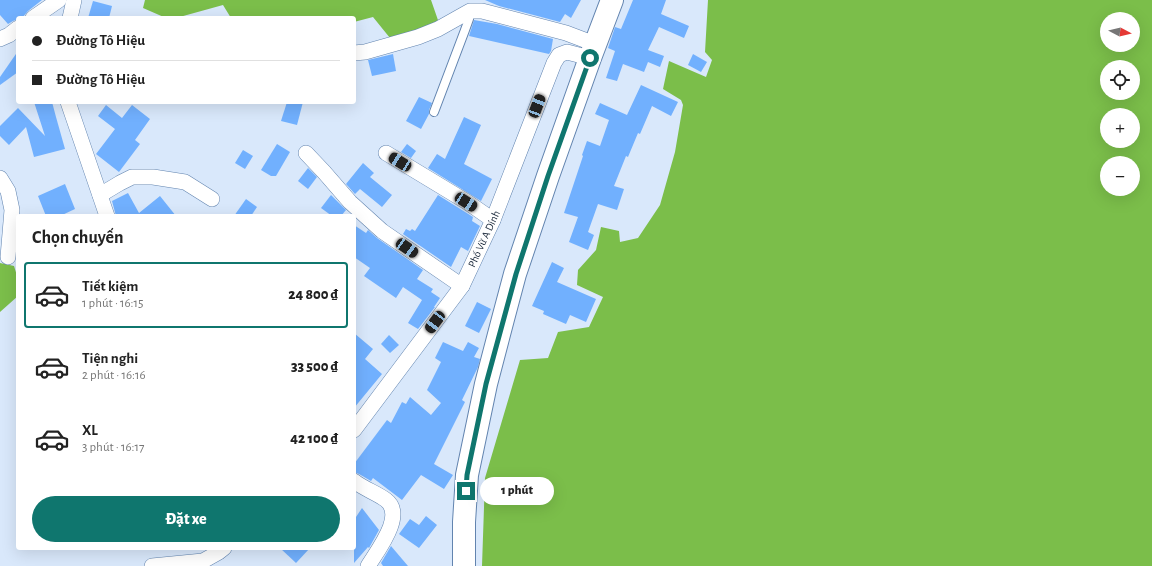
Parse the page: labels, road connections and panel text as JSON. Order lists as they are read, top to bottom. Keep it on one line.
{"streets":{"street":["Phố Vừ A Dính"]},"north":"right","page":{"map_buttons":["+","−"],"banner":["Đường Tô Hiệu","Đường Tô Hiệu"],"heading":"Chọn chuyến","list":[{"name":"Tiết kiệm","note":"1 phút · 16:15","value":"24 800 ₫"},{"name":"Tiện nghi","note":"2 phút · 16:16","value":"33 500 ₫"},{"name":"XL","note":"3 phút · 16:17","value":"42 100 ₫"}],"bubble":"1 phút","buttons":"Đặt xe"}}
